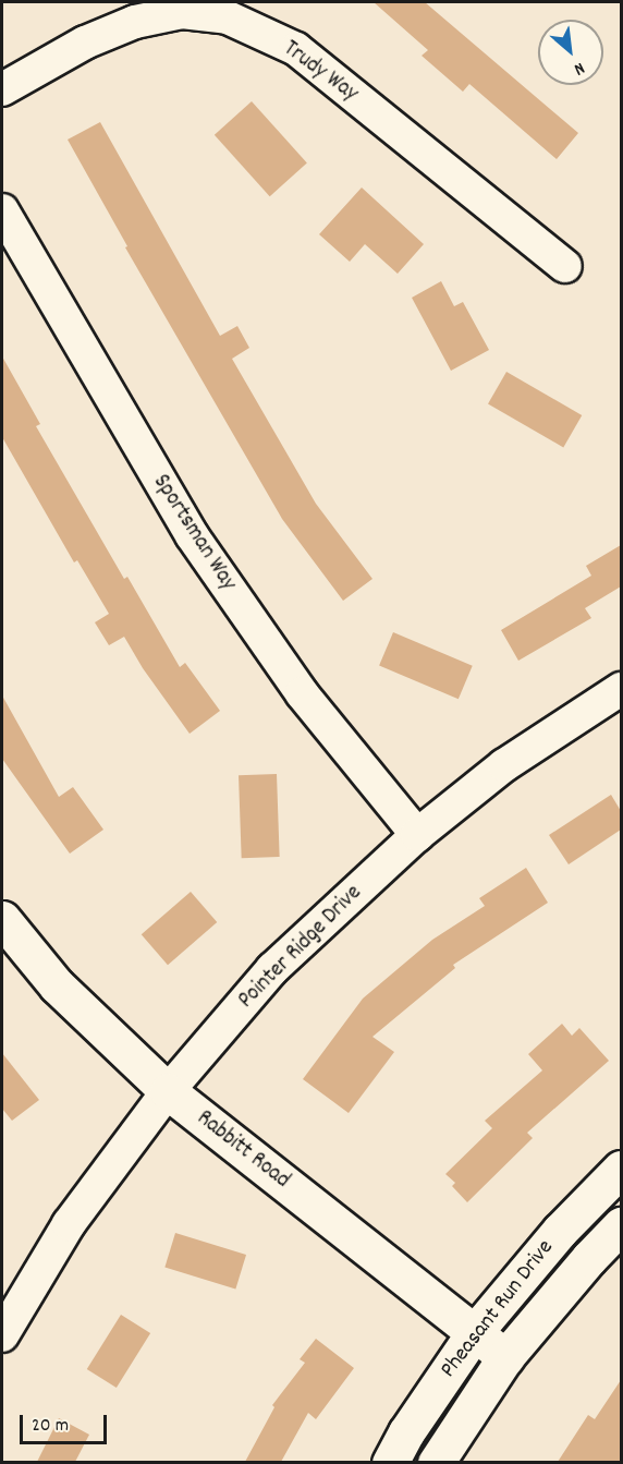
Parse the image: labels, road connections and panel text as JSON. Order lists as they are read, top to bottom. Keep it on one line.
{"streets":{"street":["Trudy Way","Sportsman Way","Pointer Ridge Drive","Rabbitt Road","Pheasant Run Drive"]},"crossings":[["Sportsman Way","Pointer Ridge Drive"],["Pointer Ridge Drive","Rabbitt Road"],["Rabbitt Road","Pheasant Run Drive"]],"scale_bar":"20 m","north":"bottom right"}
